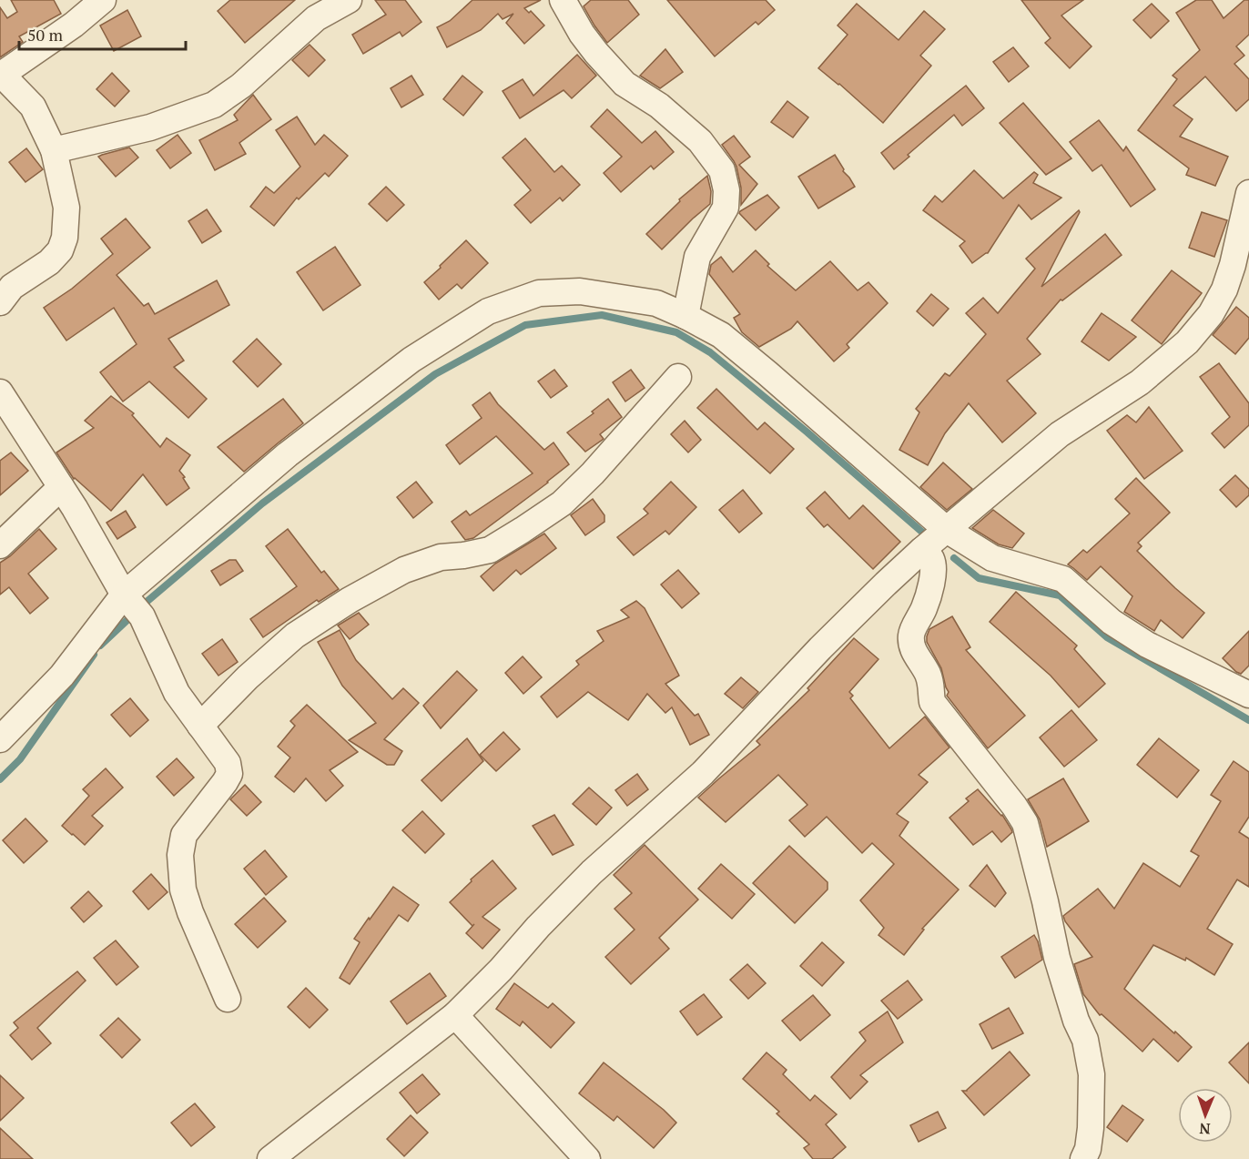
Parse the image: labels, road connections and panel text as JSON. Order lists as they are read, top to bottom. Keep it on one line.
{"scale_bar":"50 m","north":"bottom"}
